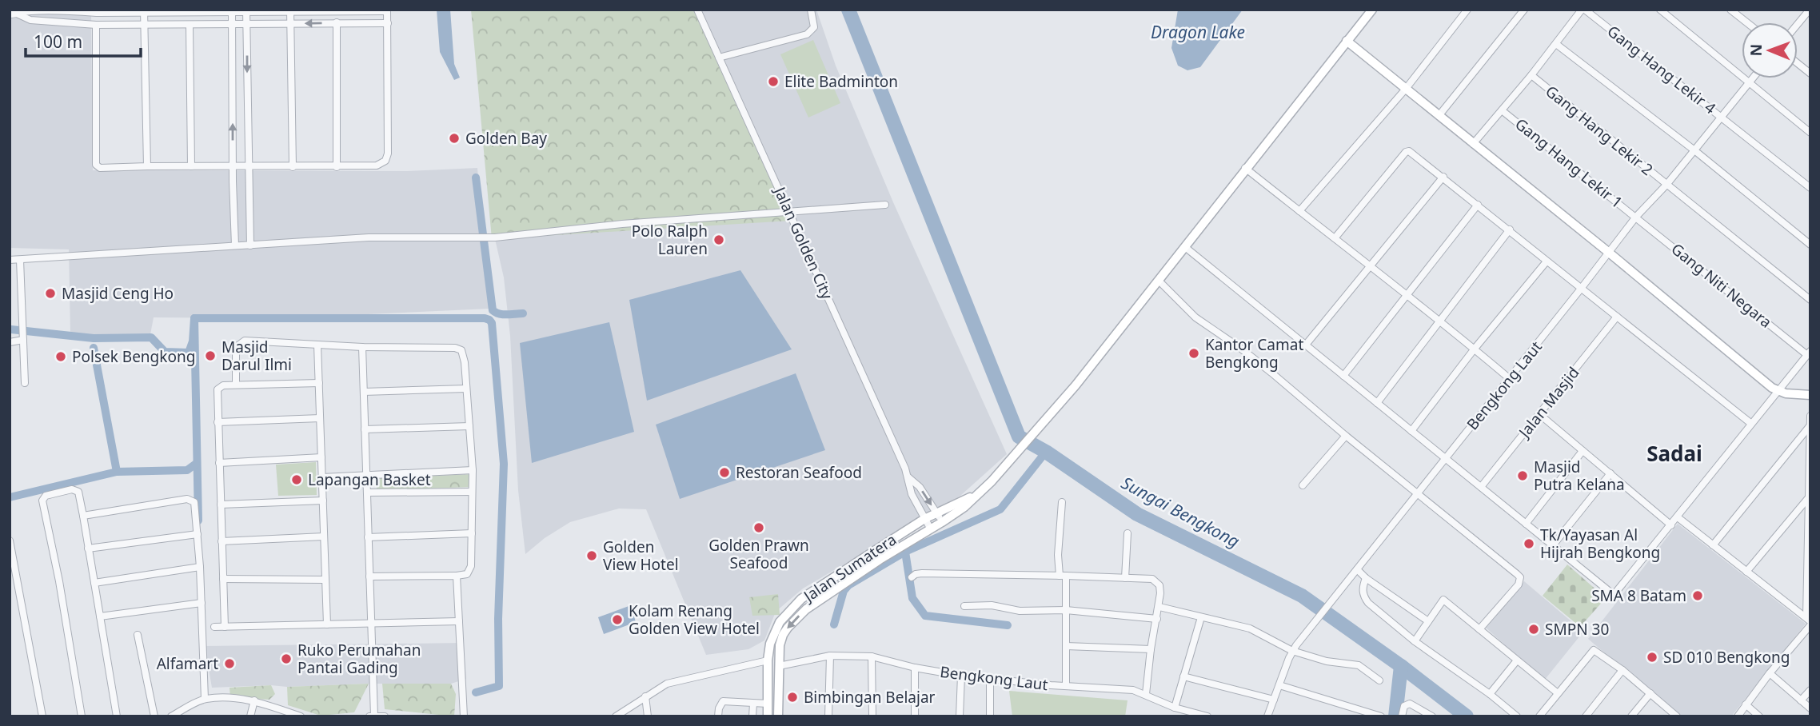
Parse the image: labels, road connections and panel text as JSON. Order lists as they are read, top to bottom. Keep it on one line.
{"streets":{"main road":["Jalan Sumatera"],"street":["Gang Hang Lekir 4","Gang Hang Lekir 2","Gang Hang Lekir 1","Jalan Golden City","Gang Niti Negara","Bengkong Laut","Jalan Masjid"]},"crossings":[["Gang Hang Lekir 4","Bengkong Laut"],["Gang Hang Lekir 2","Bengkong Laut"],["Gang Hang Lekir 1","Gang Niti Negara"],["Gang Hang Lekir 1","Bengkong Laut"],["Jalan Golden City","Jalan Sumatera"],["Gang Niti Negara","Bengkong Laut"],["Bengkong Laut","Jalan Sumatera"]],"districts":["Sadai"],"water":["Dragon Lake","Sungai Bengkong"],"places":["Elite Badminton","Golden Bay","Polo Ralph Lauren","Masjid Ceng Ho","Kantor Camat Bengkong","Masjid Darul Ilmi","Polsek Bengkong","Restoran Seafood","Masjid Putra Kelana","Lapangan Basket","Golden Prawn Seafood","Tk/Yayasan Al Hijrah Bengkong","Golden View Hotel","SMA 8 Batam","Kolam Renang Golden View Hotel","SMPN 30","SD 010 Bengkong","Ruko Perumahan Pantai Gading","Alfamart","Bimbingan Belajar"],"scale_bar":"100 m","north":"left"}
